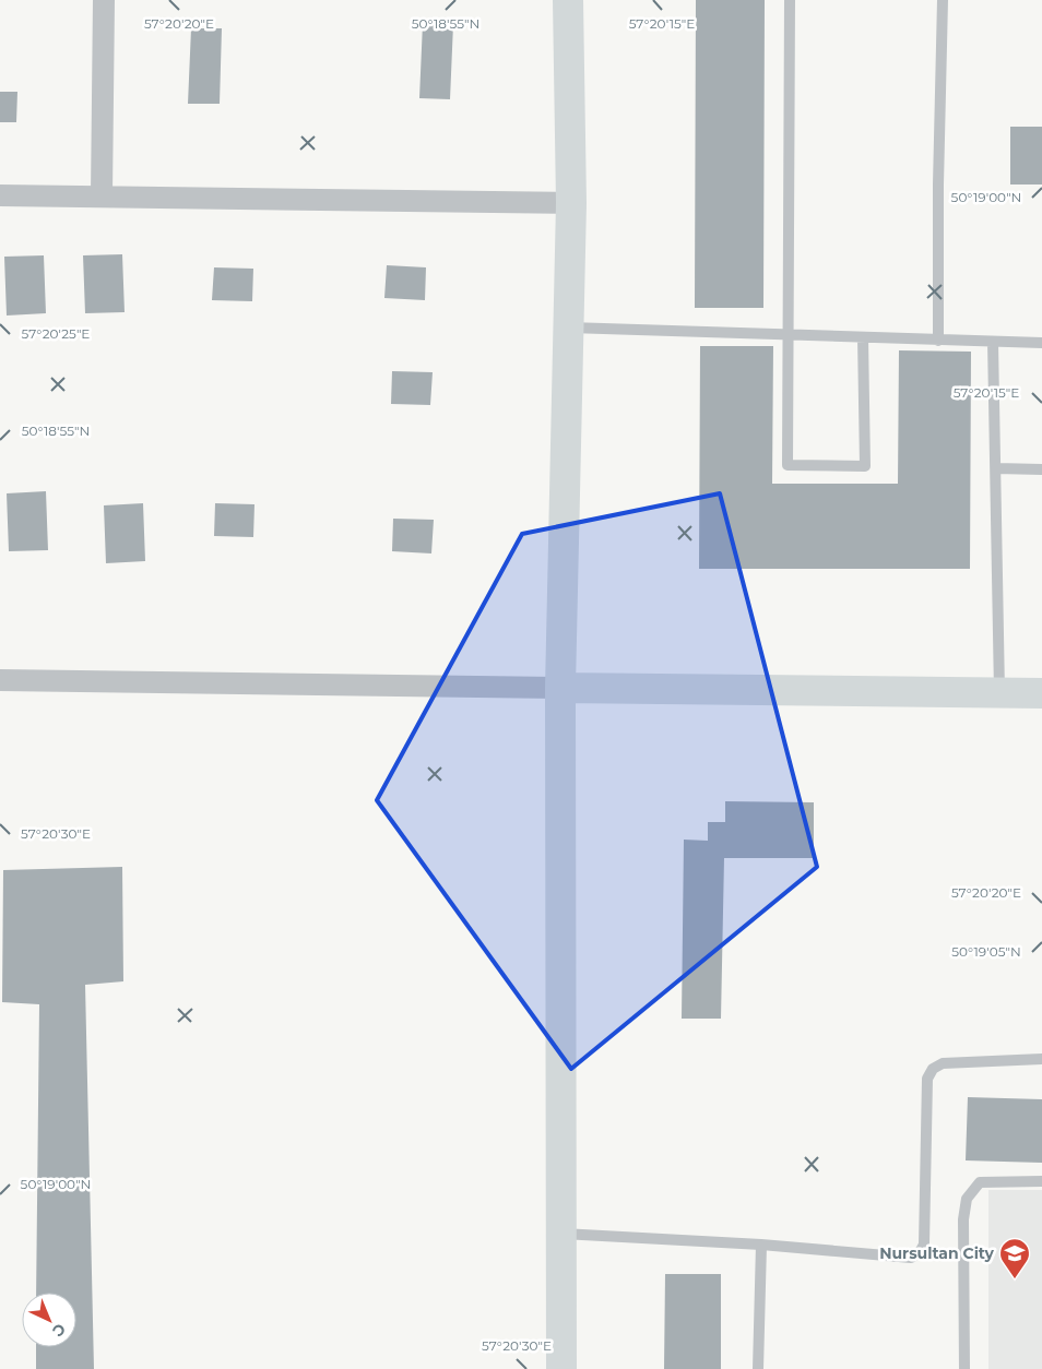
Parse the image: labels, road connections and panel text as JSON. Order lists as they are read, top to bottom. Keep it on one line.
{"places":{"school or university":["Nursultan City"]},"north":"bottom right","coordinates":["50°18'55\"N","57°20'20\"E","57°20'15\"E","50°19'00\"N","57°20'25\"E","57°20'30\"E","50°19'05\"N"]}
